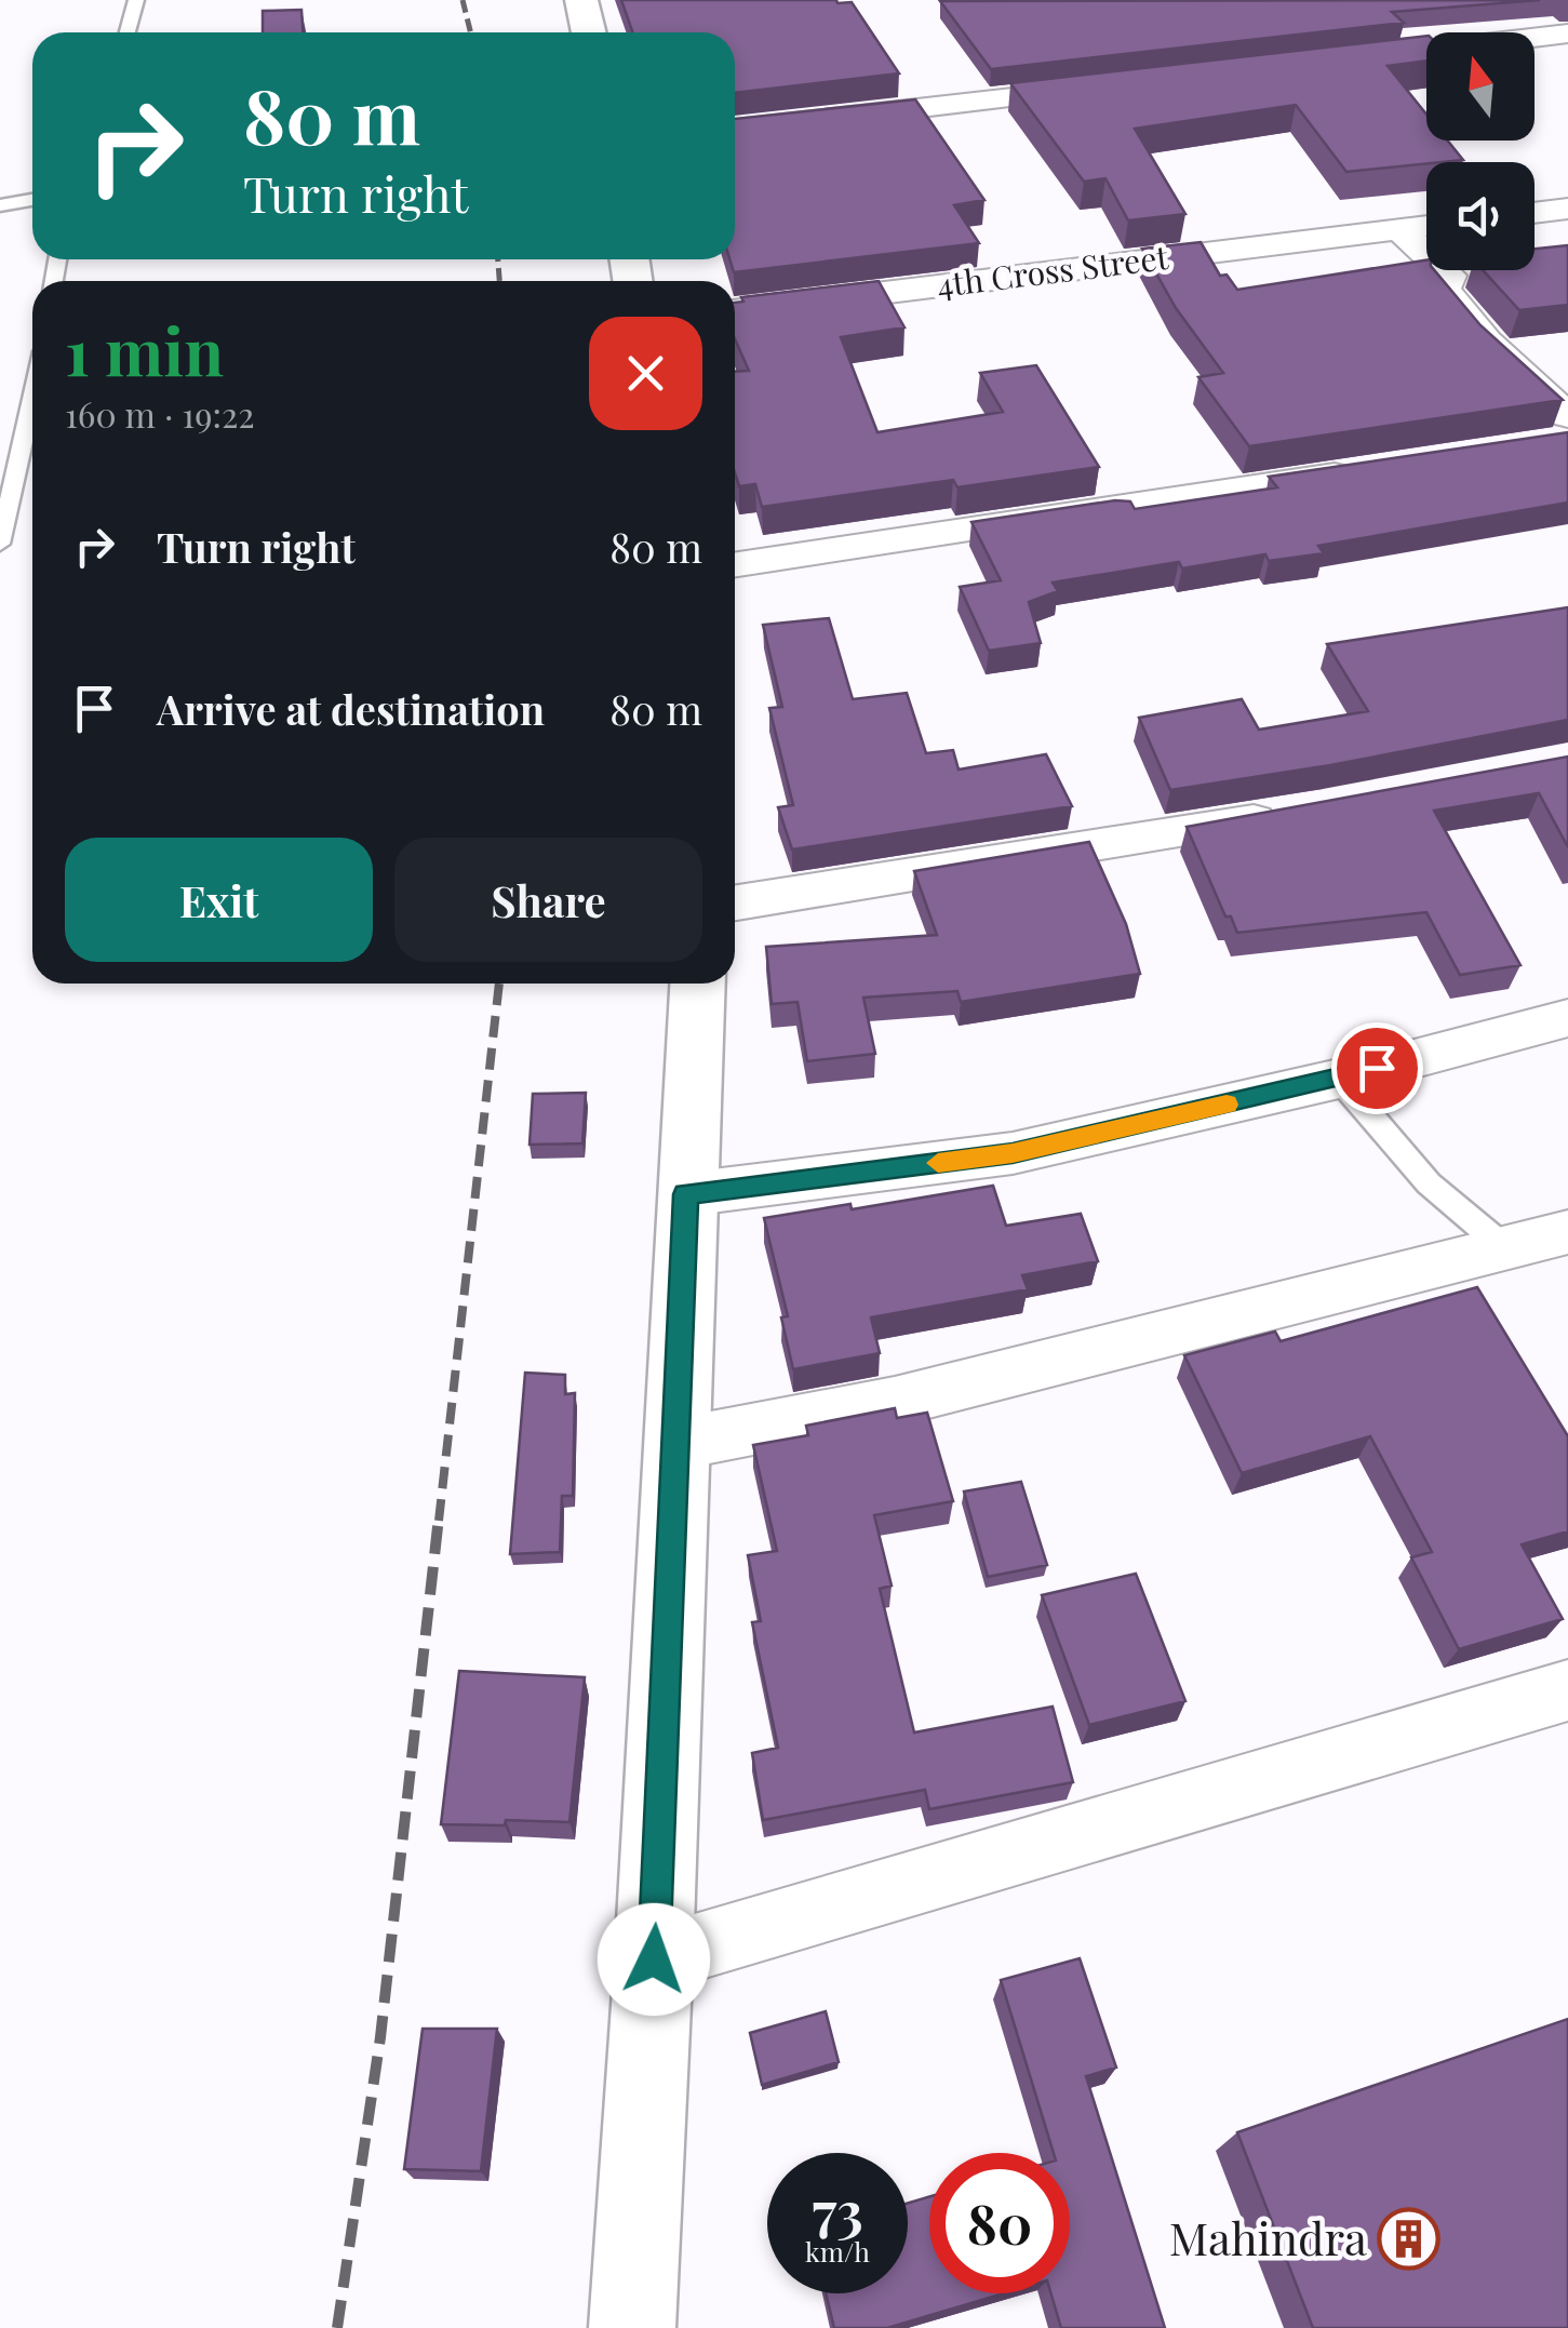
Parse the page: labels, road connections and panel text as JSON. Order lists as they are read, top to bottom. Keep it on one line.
{"streets":{"street":["4th Cross Street"]},"places":{"building":["Mahindra"]},"north":"top","page":{"turn":["80 m","Turn right"],"heading":["1 min","160 m · 19:22"],"list":[{"name":"Turn right","value":"80 m"},{"name":"Arrive at destination","value":"80 m"}],"buttons":["Exit","Share"],"speed":"73 km/h","limit":"80"}}
